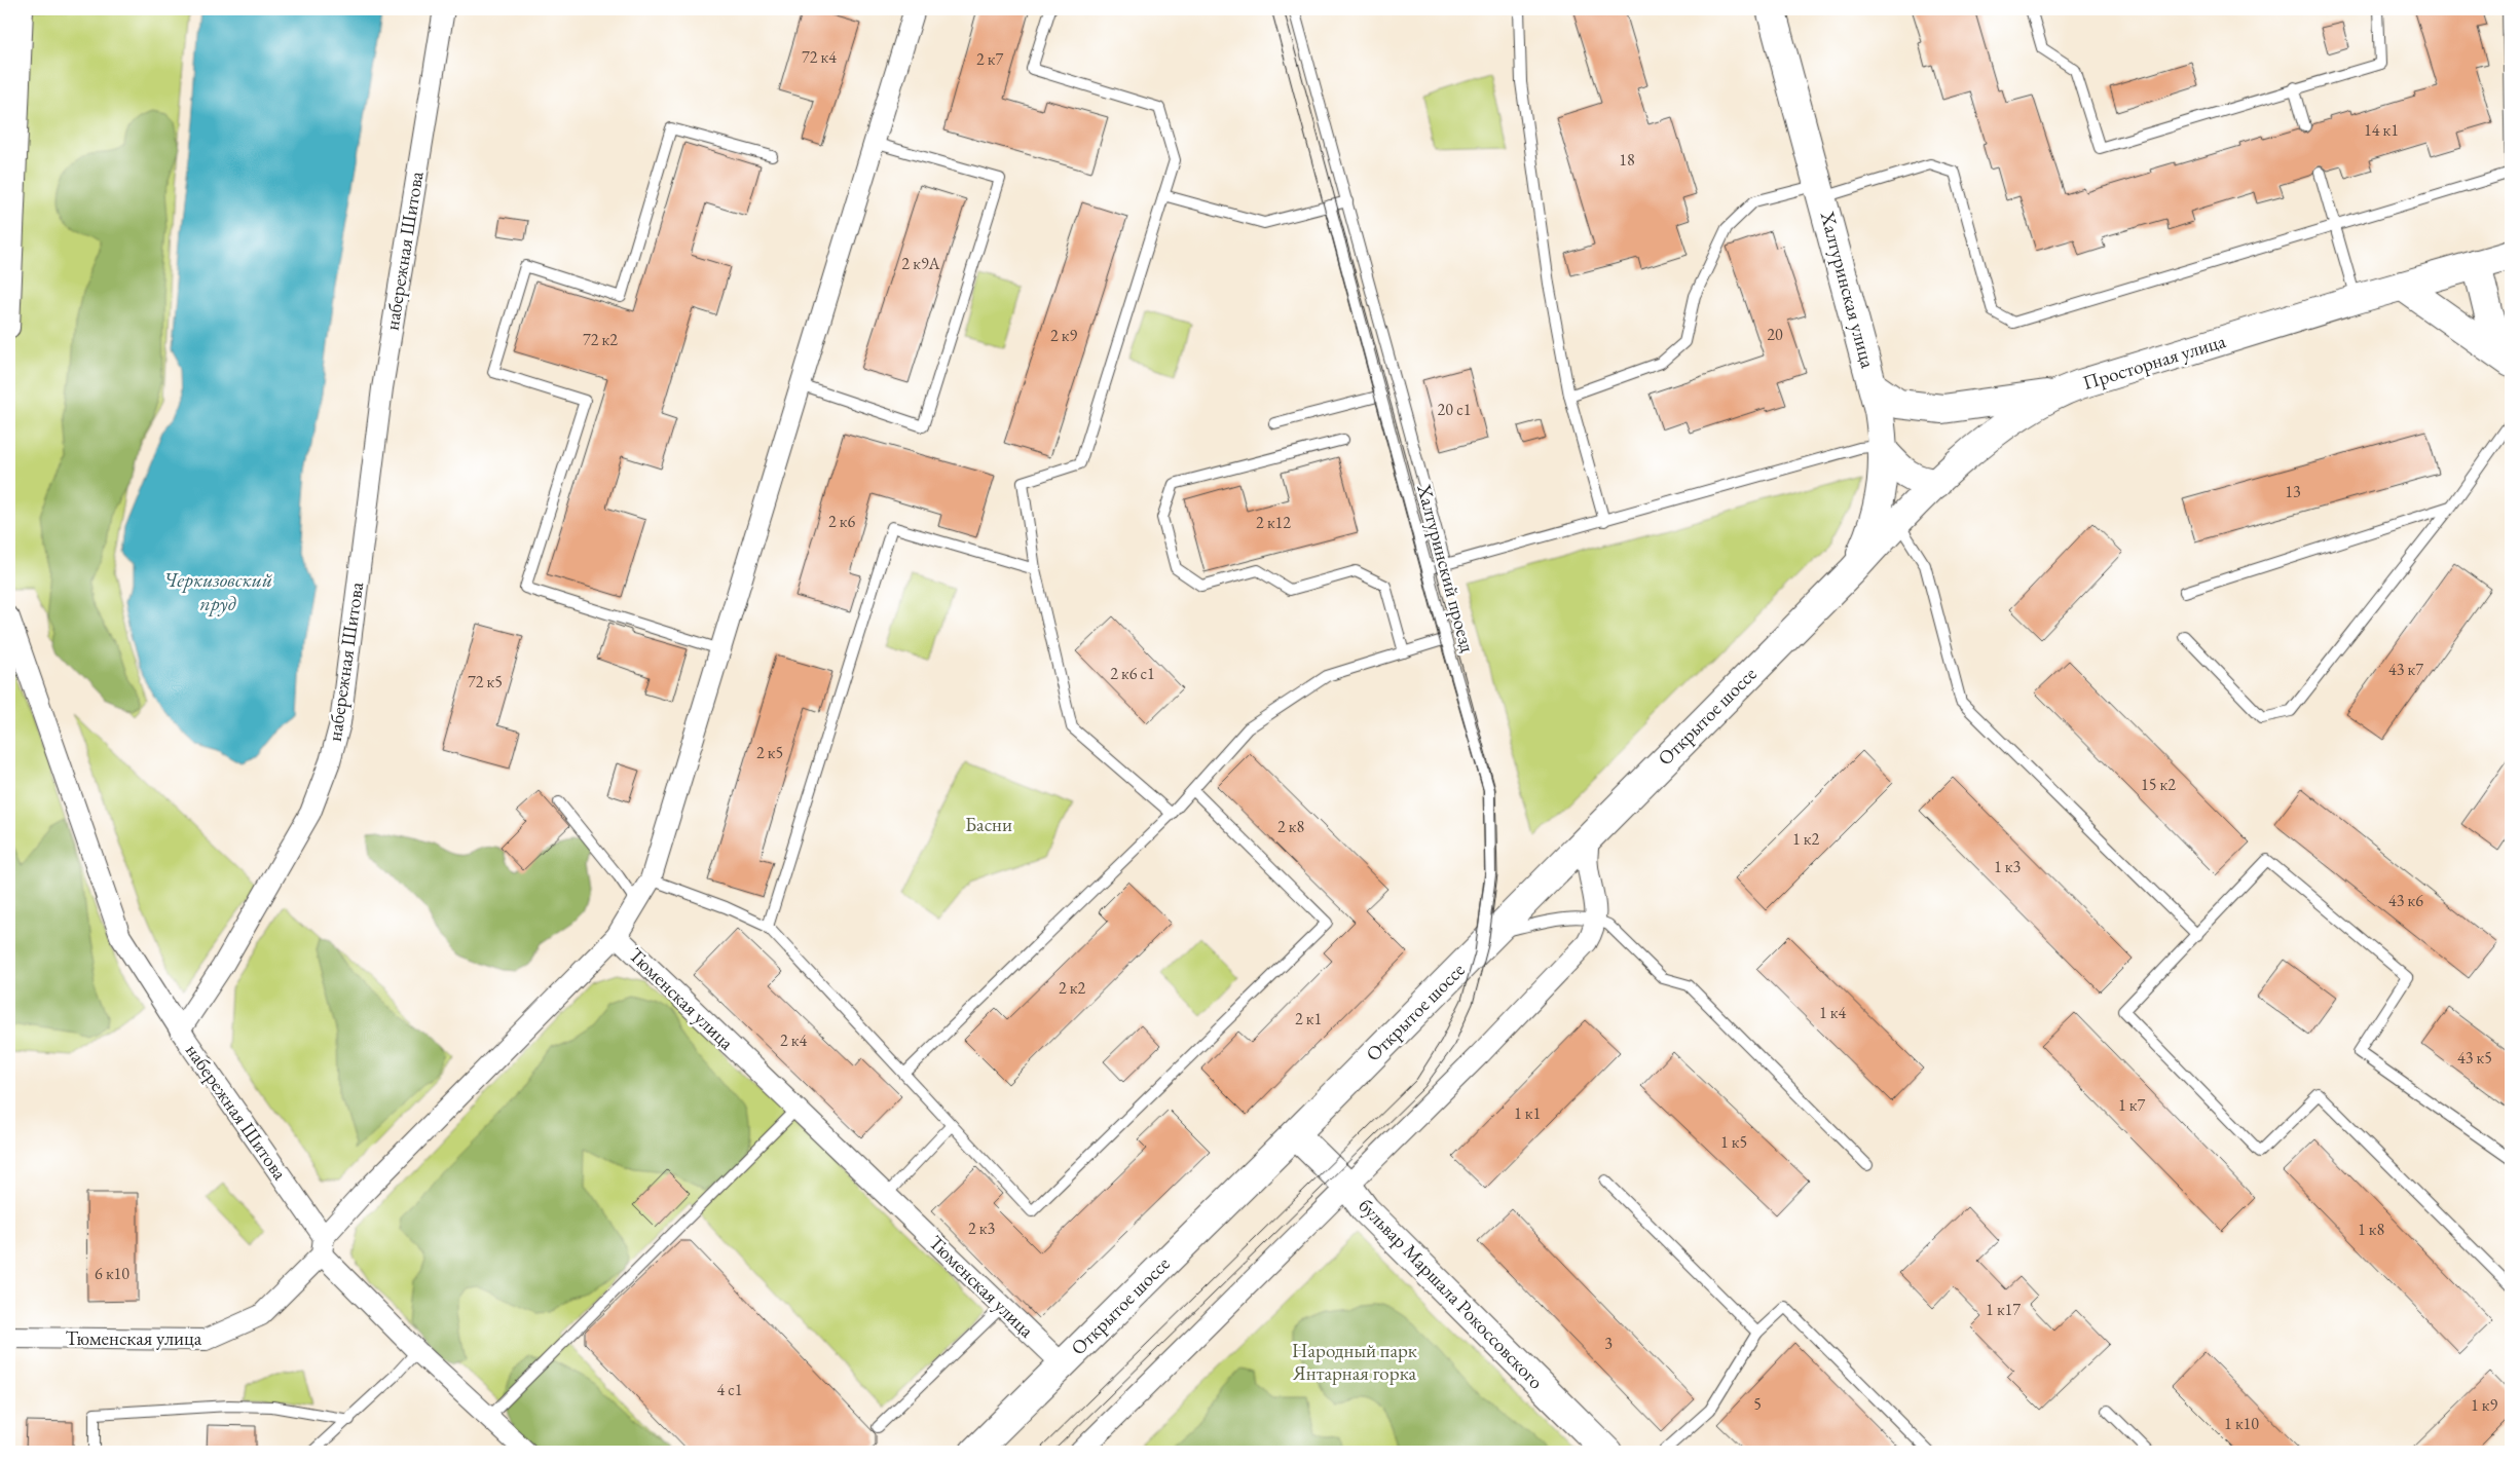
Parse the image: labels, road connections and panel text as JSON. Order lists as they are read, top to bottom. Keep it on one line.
{"streets":{"main road":["Халтуринская улица","Просторная улица","Открытое шоссе","бульвар Маршала Рокоссовского"],"street":["набережная Шитова","Тюменская улица"],"lane":["Халтуринский проезд"]},"crossings":[["набережная Шитова","Тюменская улица"],["Халтуринская улица","Просторная улица"],["Халтуринская улица","Открытое шоссе"],["Просторная улица","Открытое шоссе"],["Халтуринский проезд","Открытое шоссе"],["Открытое шоссе","Тюменская улица"],["Открытое шоссе","бульвар Маршала Рокоссовского"]],"water":["Черкизовский пруд"],"parks":["Басни","Народный парк Янтарная горка"],"house_numbers":["72 к4","2 к7","14 к1","18","2 к9А","20","2 к9","72 к2","20 с1","13","2 к6","2 к12","43 к7","2 к6 с1","72 к5","2 к5","15 к2","2 к8","1 к2","1 к3","43 к6","2 к2","1 к4","2 к1","2 к4","43 к5","1 к7","1 к1","1 к5","2 к3","1 к8","6 к10","1 к17","3","4 с1","5","1 к9","1 к10"]}
